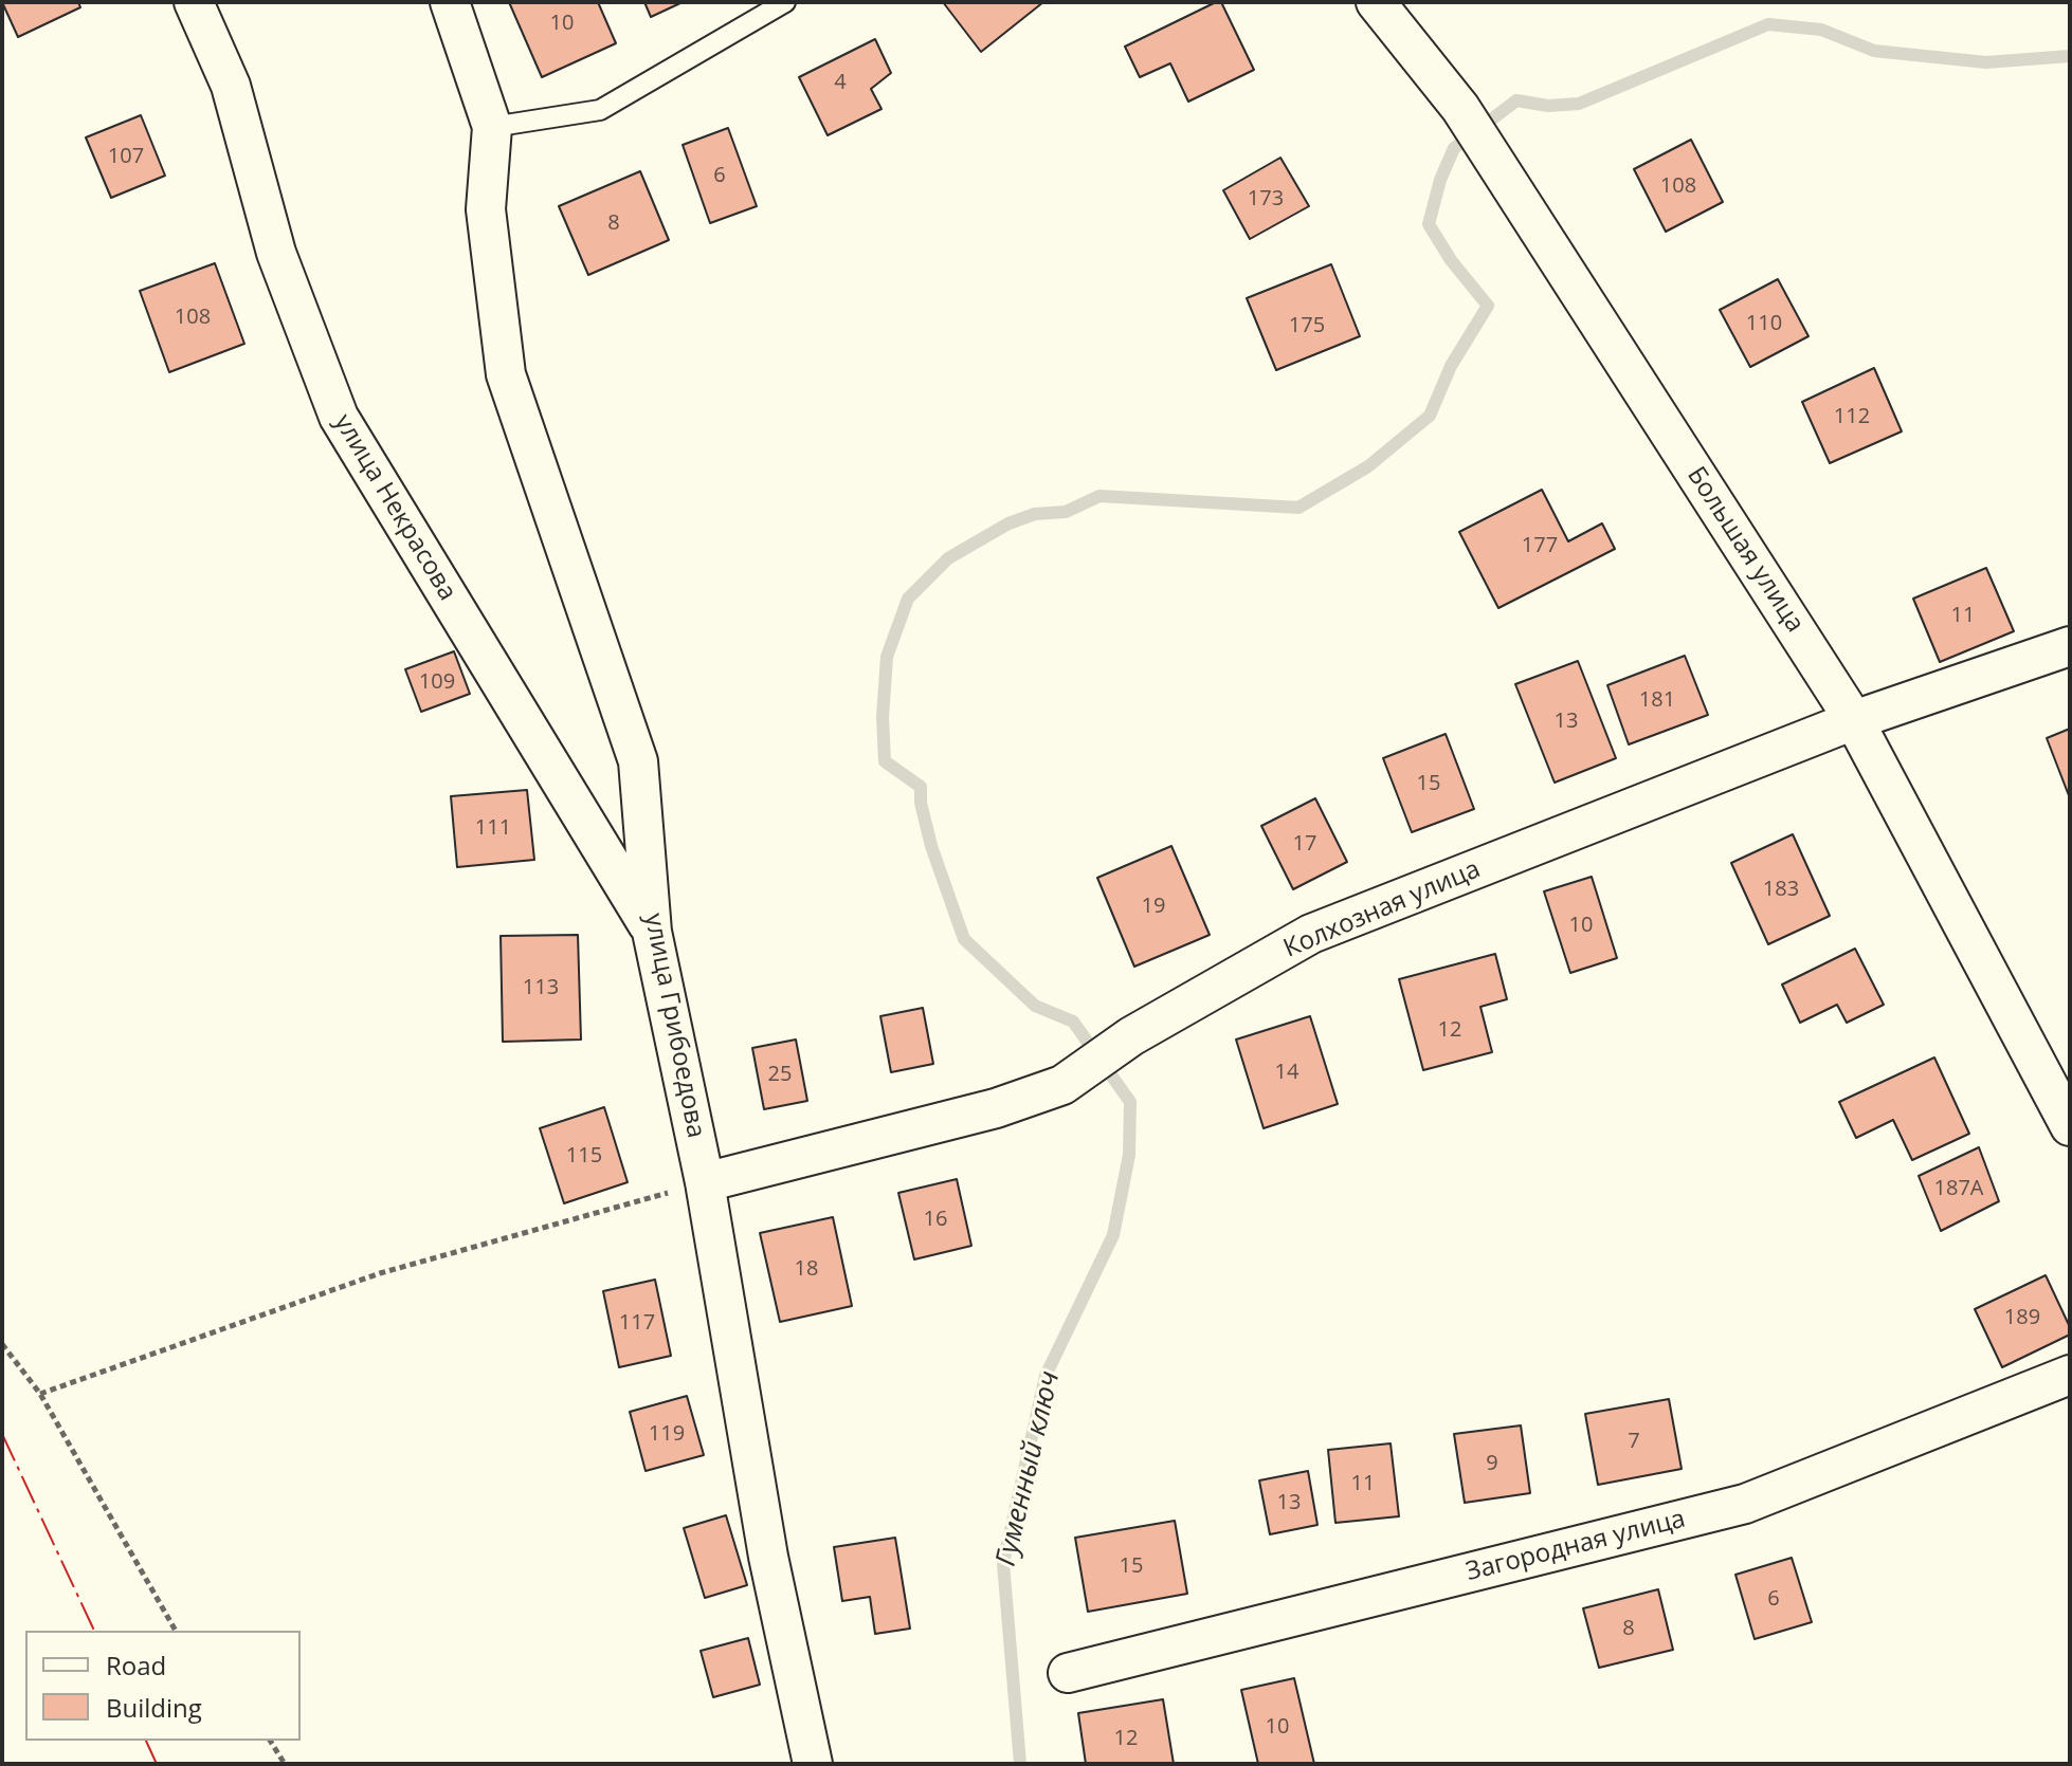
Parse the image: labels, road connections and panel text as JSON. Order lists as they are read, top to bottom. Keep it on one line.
{"streets":{"street":["улица Некрасова","Большая улица","Колхозная улица","улица Грибоедова","Загородная улица"]},"crossings":[["улица Некрасова","улица Грибоедова"],["Большая улица","Колхозная улица"],["Колхозная улица","улица Грибоедова"]],"water":["Гуменный ключ"],"house_numbers":["10","4","107","6","108","173","8","108","110","175","112","177","11","109","181","13","15","111","17","183","19","10","113","12","14","25","115","187А","16","18","189","117","119","7","9","11","13","15","6","8","10","12"],"legend":["Road","Building"]}
